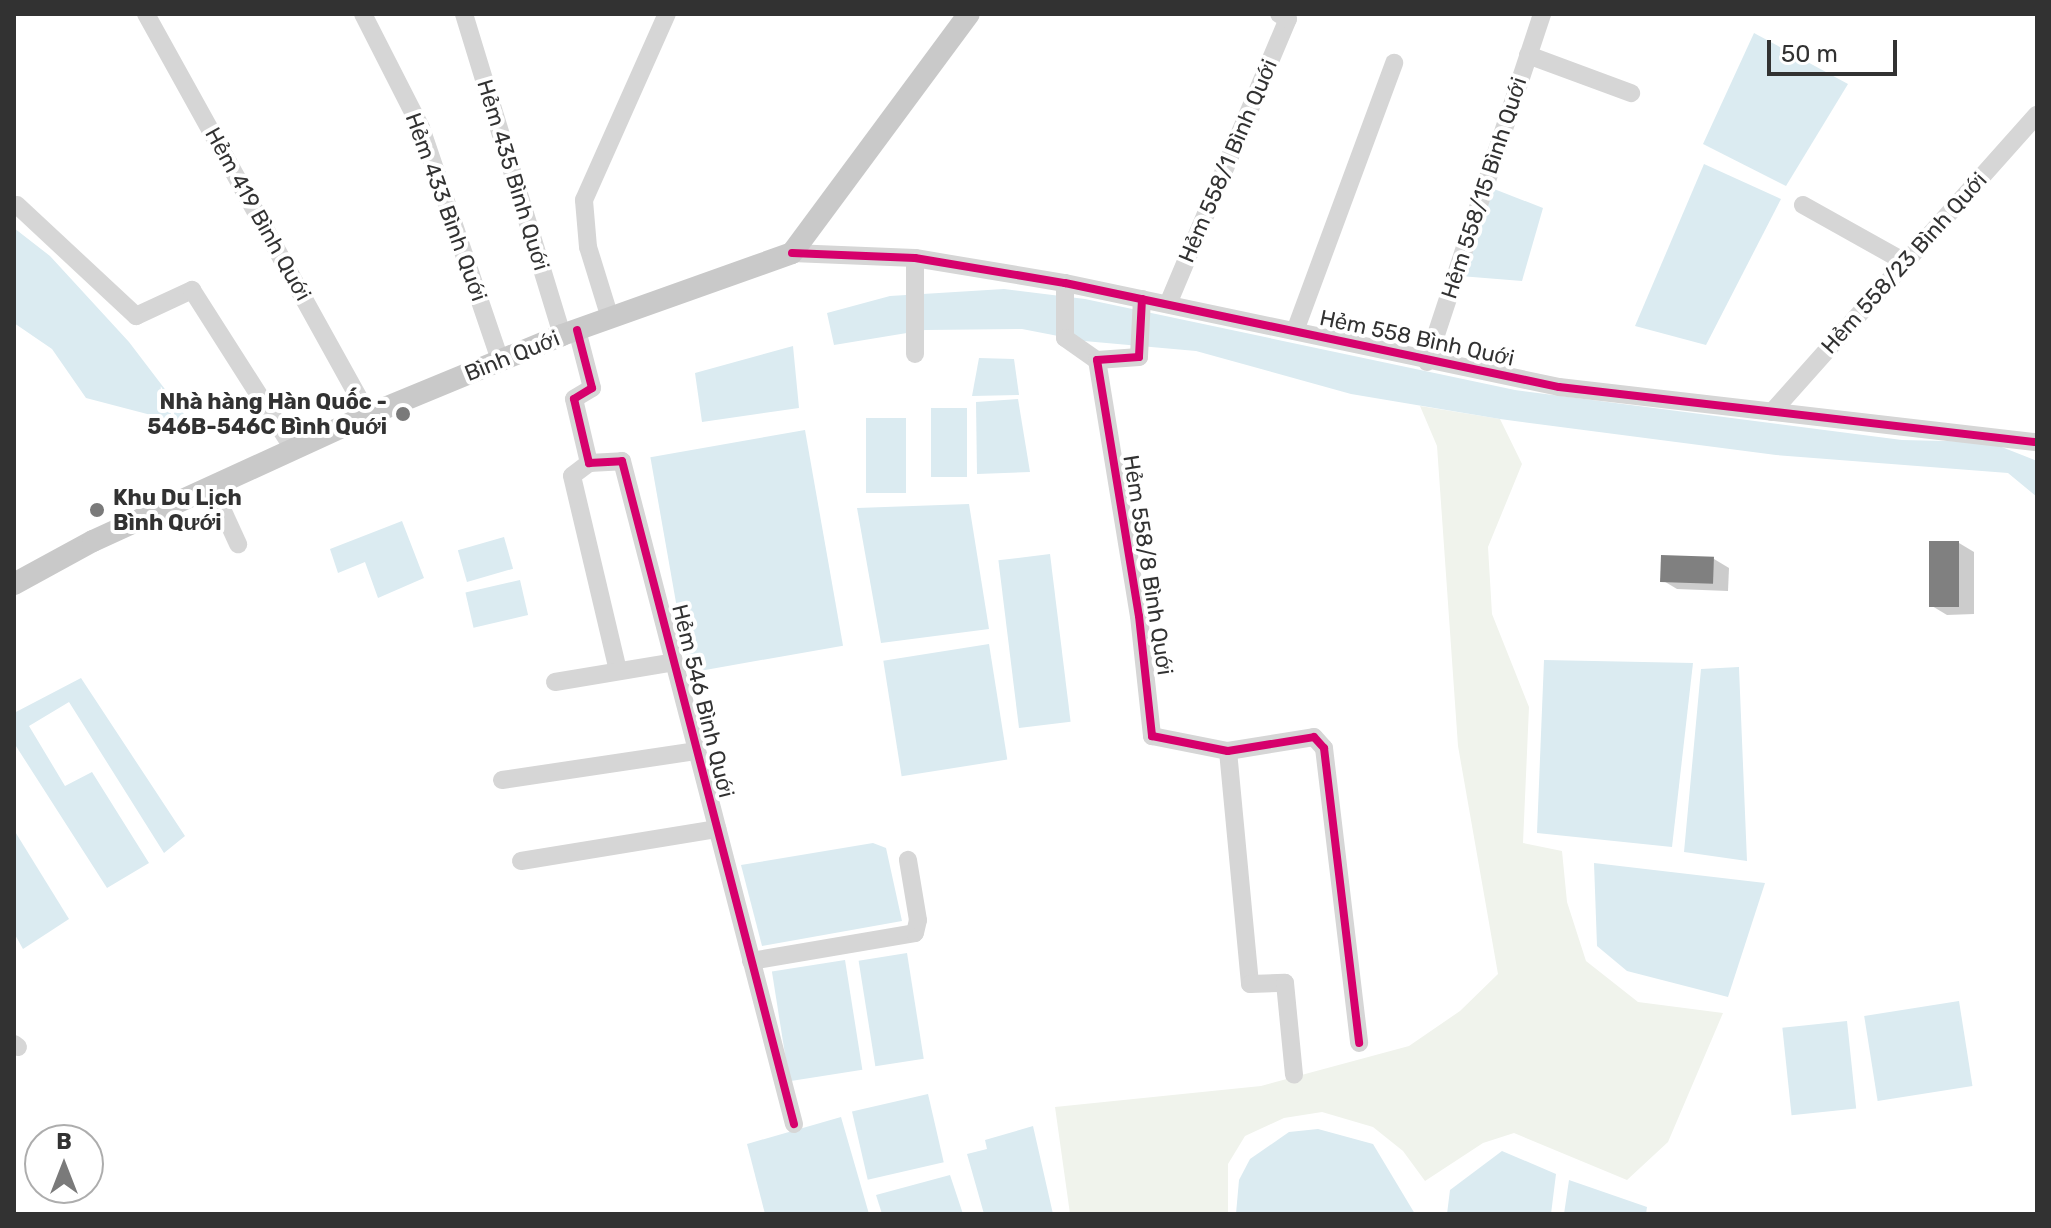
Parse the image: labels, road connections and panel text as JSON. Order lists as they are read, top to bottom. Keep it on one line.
{"streets":{"main road":["Bình Quới"],"street":["Hẻm 558/1 Bình Quới","Hẻm 435 Bình Quới","Hẻm 558/15 Bình Quới","Hẻm 433 Bình Quới","Hẻm 419 Bình Quới","Hẻm 558/23 Bình Quới","Hẻm 558 Bình Quới","Hẻm 558/8 Bình Quới","Hẻm 546 Bình Quới"]},"crossings":[["Hẻm 558/1 Bình Quới","Hẻm 558 Bình Quới"],["Hẻm 435 Bình Quới","Bình Quới"],["Hẻm 558/15 Bình Quới","Hẻm 558 Bình Quới"],["Hẻm 433 Bình Quới","Bình Quới"],["Hẻm 419 Bình Quới","Bình Quới"],["Hẻm 558/23 Bình Quới","Hẻm 558 Bình Quới"],["Hẻm 558 Bình Quới","Bình Quới"]],"places":["Nhà hàng Hàn Quốc - 546B-546C Bình Quới","Khu Du Lịch Bình Qưới"],"scale_bar":"50 m","north":"top"}
